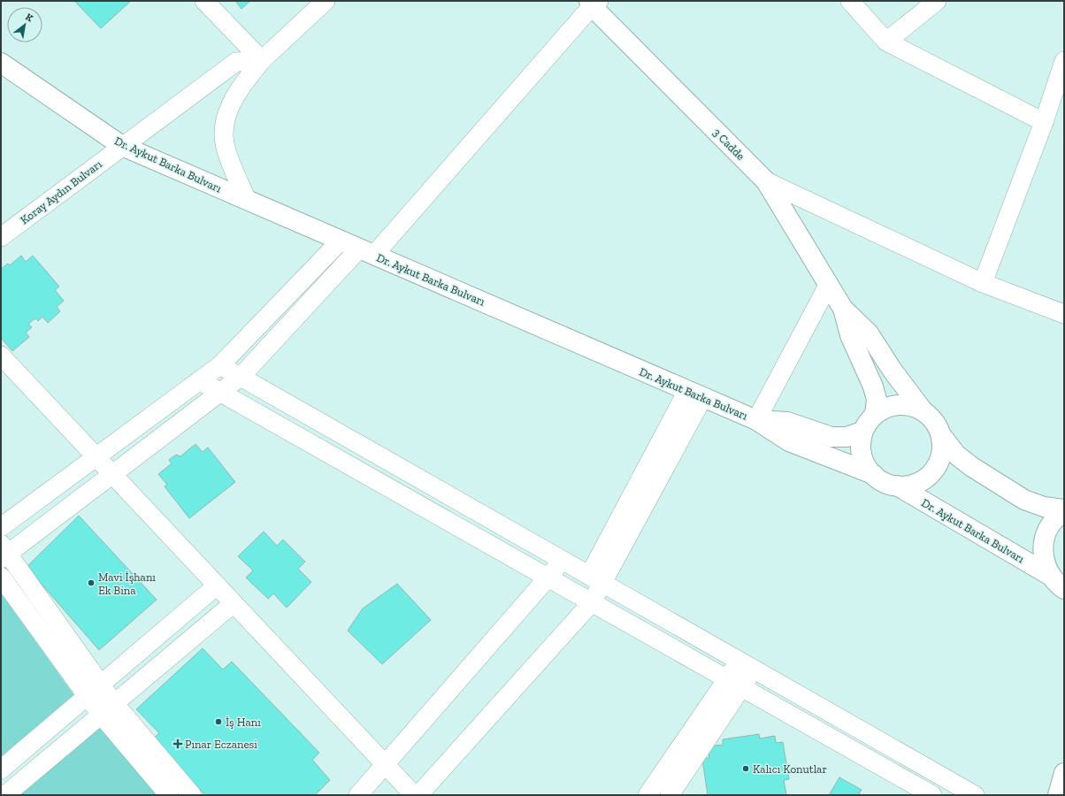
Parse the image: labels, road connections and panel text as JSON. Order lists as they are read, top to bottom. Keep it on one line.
{"streets":{"main road":["3 Cadde","Dr. Aykut Barka Bulvarı"],"street":["Koray Aydın Bulvarı"]},"crossings":[["Dr. Aykut Barka Bulvarı","Koray Aydın Bulvarı"]],"places":{"other":["Mavi İşhanı Ek Bina","İş Hanı","Kalıcı Konutlar"],"health":["Pınar Eczanesi"]},"north":"top right"}
